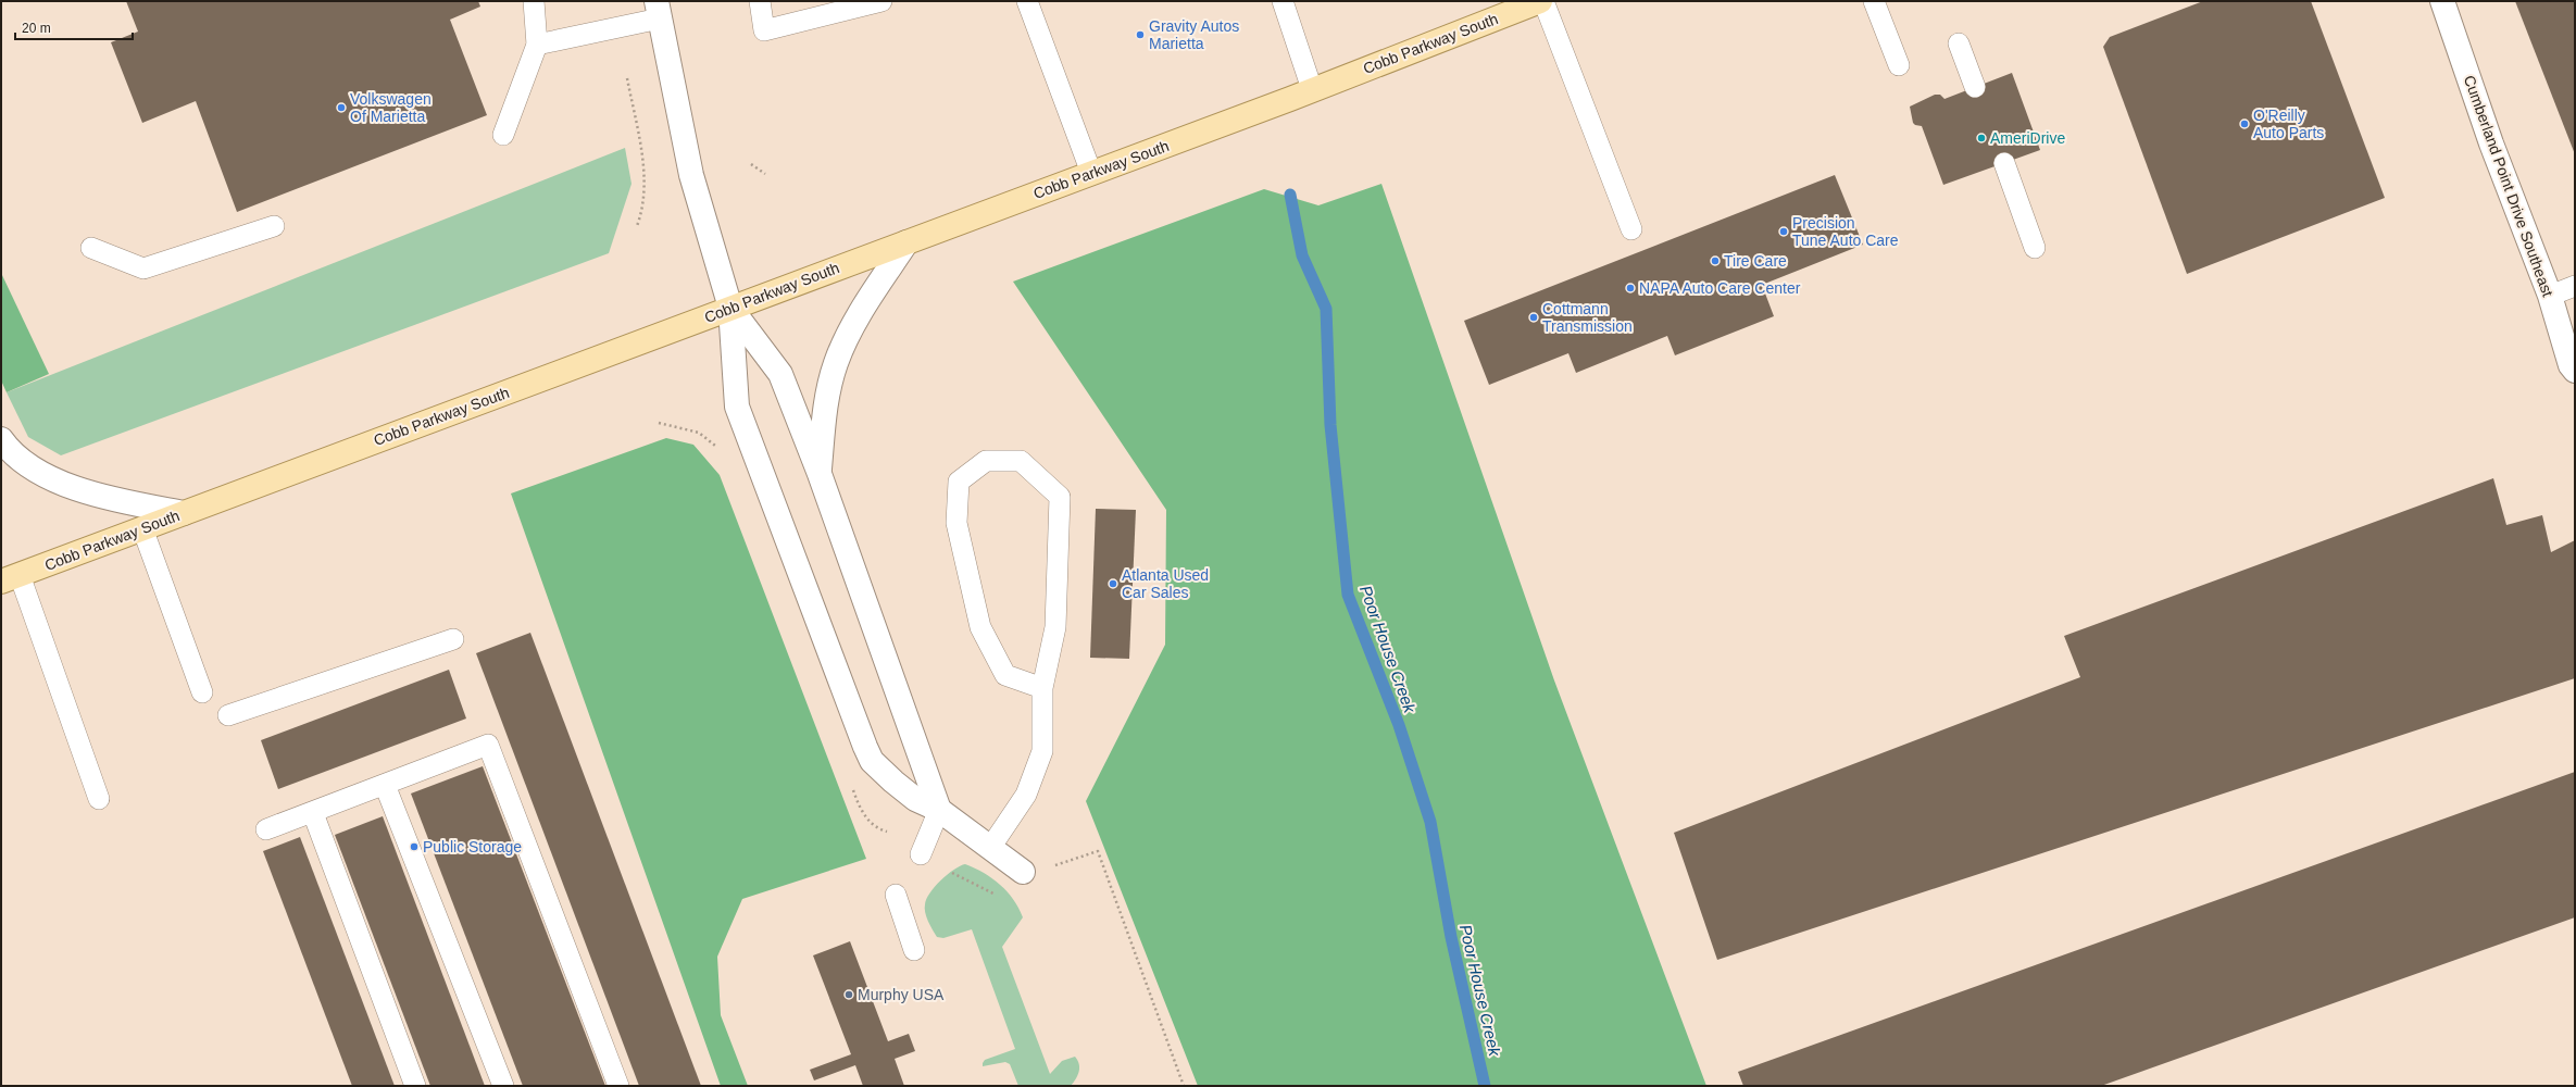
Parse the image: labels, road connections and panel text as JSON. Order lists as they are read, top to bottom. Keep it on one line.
{"streets":{"main road":["Cobb Parkway South"],"street":["Cumberland Point Drive Southeast"]},"water":["Poor House Creek"],"places":["Gravity Autos Marietta","Volkswagen Of Marietta","O'Reilly Auto Parts","AmeriDrive","Precision Tune Auto Care","Tire Care","NAPA Auto Care Center","Cottmann Transmission","Atlanta Used Car Sales","Public Storage","Murphy USA"],"scale_bar":"20 m"}
